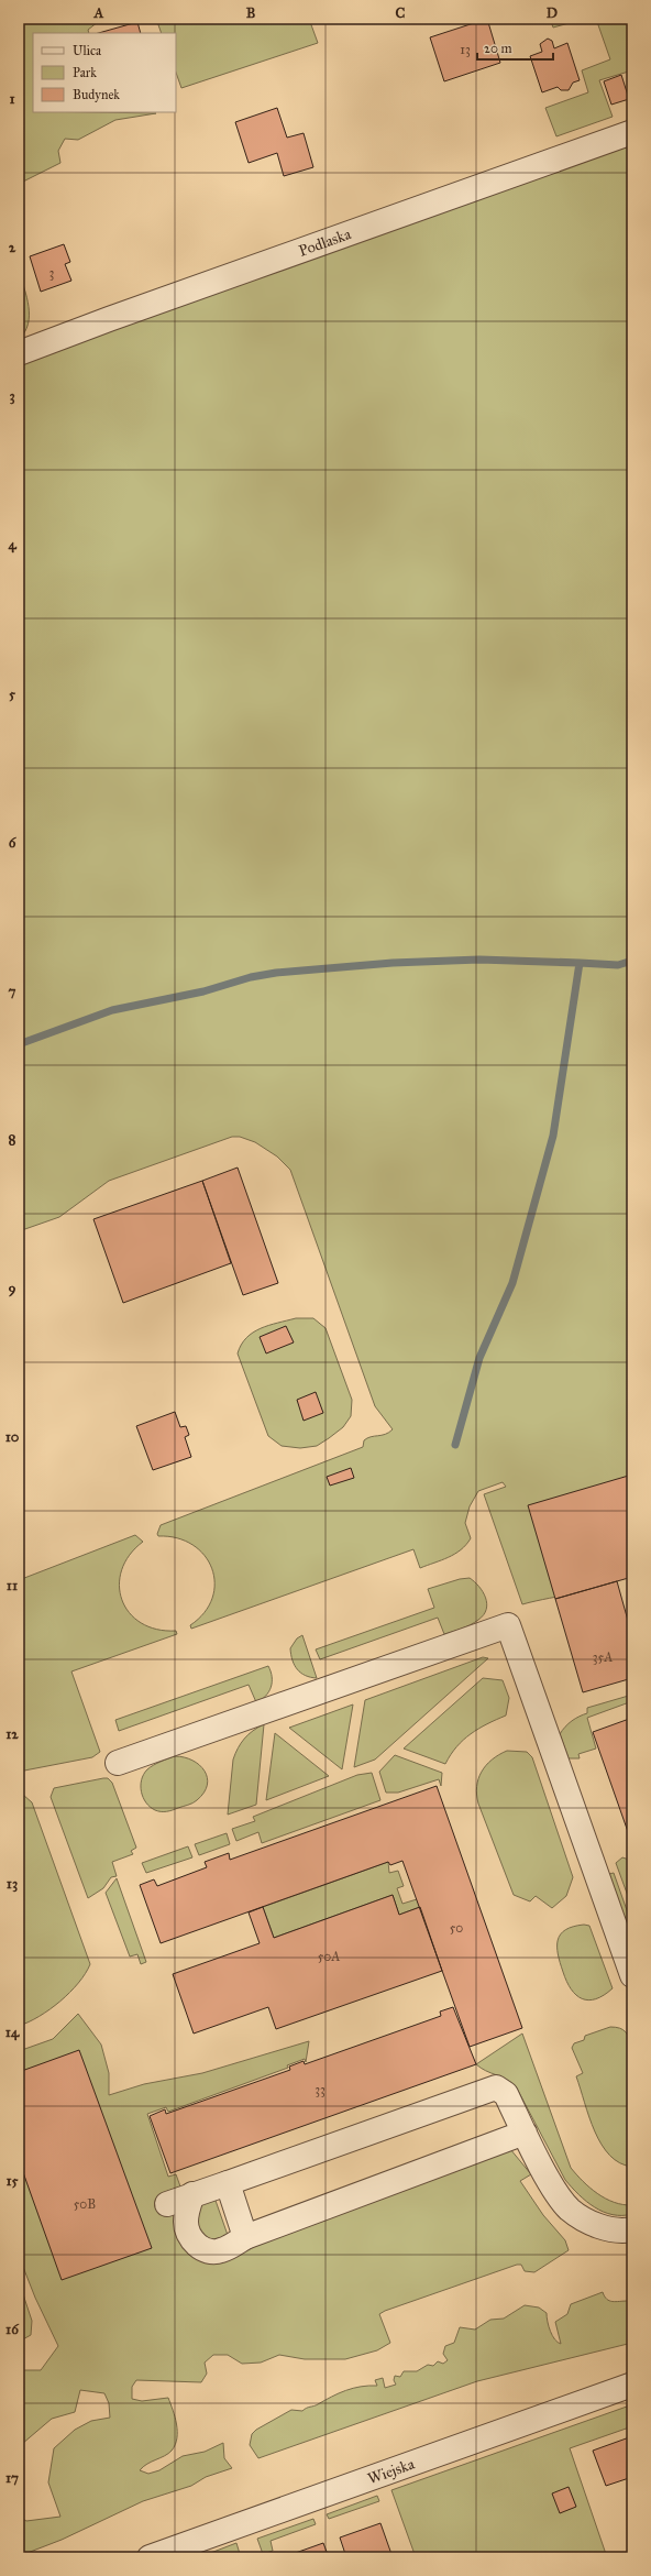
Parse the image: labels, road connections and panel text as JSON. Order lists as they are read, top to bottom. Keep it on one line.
{"streets":{"street":["Podlaska","Wiejska"]},"house_numbers":["13","3","35A","50","50A","33","50B"],"legend":["Ulica","Park","Budynek"],"scale_bar":"20 m","grid":{"columns":["A","B","C","D"],"rows":["1","2","3","4","5","6","7","8","9","10","11","12","13","14","15","16","17"]}}
